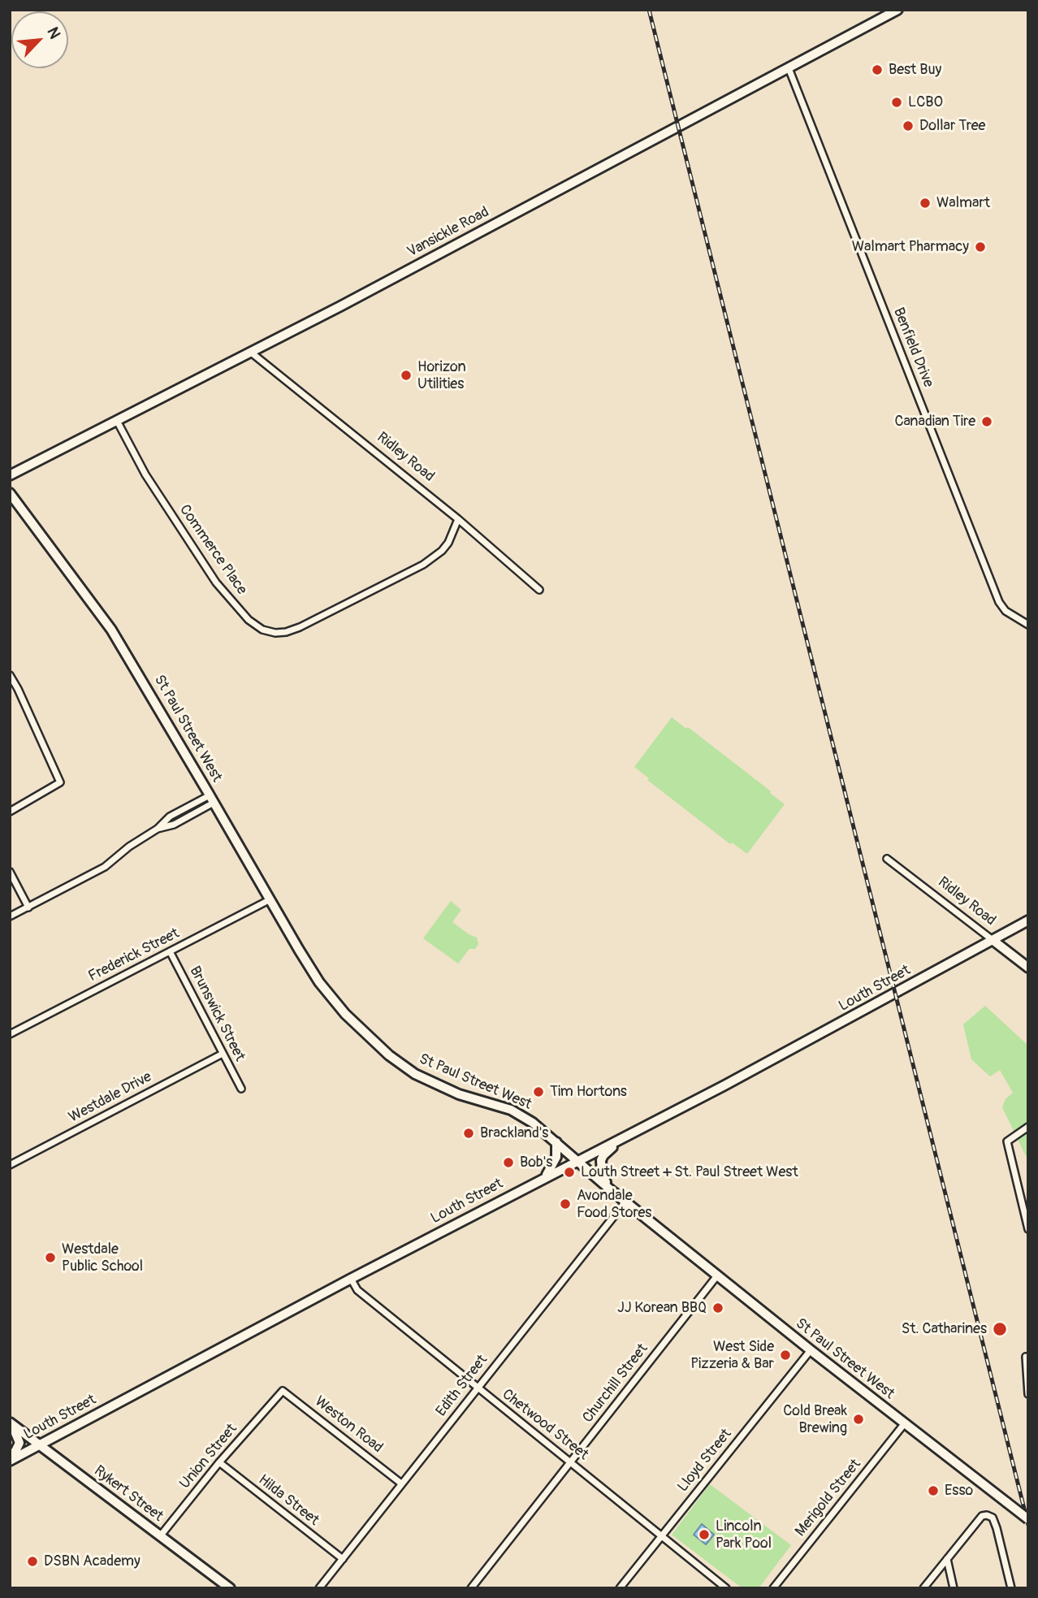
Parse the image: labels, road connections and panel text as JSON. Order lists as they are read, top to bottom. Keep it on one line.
{"streets":{"main road":["Vansickle Road","Ridley Road","St Paul Street West","Louth Street","Rykert Street"],"street":["Benfield Drive","Commerce Place","Frederick Street","Brunswick Street","Westdale Drive","Churchill Street","Edith Street","Weston Road","Chetwood Street","Union Street","Lloyd Street","Merigold Street","Hilda Street"]},"crossings":[["Vansickle Road","Benfield Drive"],["Vansickle Road","Ridley Road"],["Vansickle Road","Commerce Place"],["Ridley Road","Commerce Place"],["Ridley Road","Louth Street"],["St Paul Street West","Frederick Street"],["St Paul Street West","Louth Street"],["St Paul Street West","Churchill Street"],["St Paul Street West","Edith Street"],["St Paul Street West","Lloyd Street"],["St Paul Street West","Merigold Street"],["Frederick Street","Brunswick Street"],["Louth Street","Chetwood Street"],["Louth Street","Rykert Street"],["Brunswick Street","Westdale Drive"],["Churchill Street","Chetwood Street"],["Edith Street","Weston Road"],["Edith Street","Chetwood Street"],["Edith Street","Hilda Street"],["Weston Road","Union Street"],["Chetwood Street","Lloyd Street"],["Union Street","Rykert Street"],["Union Street","Hilda Street"]],"places":["Best Buy","LCBO","Dollar Tree","Walmart","Walmart Pharmacy","Horizon Utilities","Canadian Tire","Tim Hortons","Brackland's","Bob's","Louth Street + St. Paul Street West","Avondale Food Stores","Westdale Public School","JJ Korean BBQ","St. Catharines","West Side Pizzeria & Bar","Cold Break Brewing","Esso","Lincoln Park Pool","DSBN Academy"],"north":"top right"}
